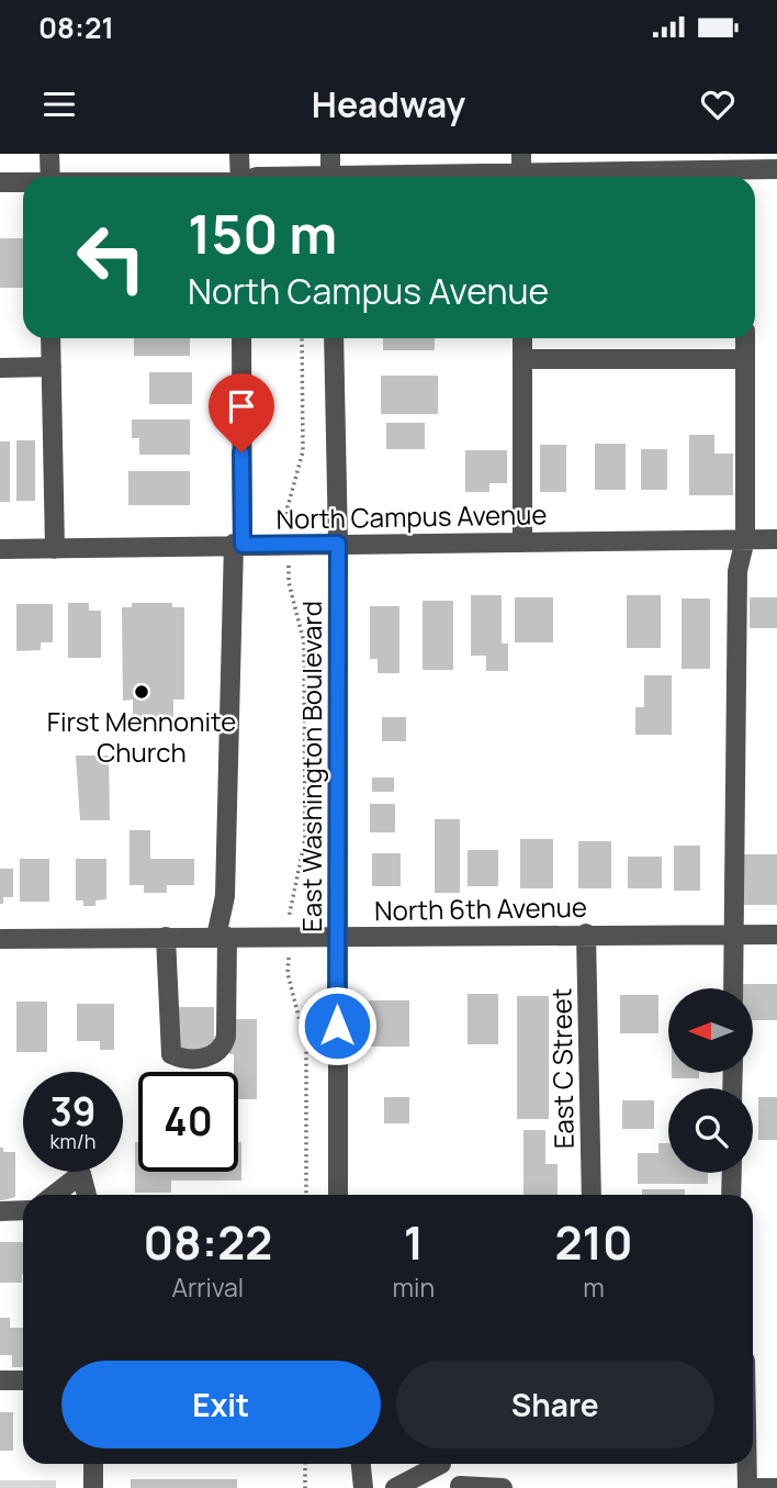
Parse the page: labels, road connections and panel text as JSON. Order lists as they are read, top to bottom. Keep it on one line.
{"streets":{"street":["North Campus Avenue","East Washington Boulevard","North 6th Avenue","East C Street"]},"crossings":[["North Campus Avenue","East Washington Boulevard"],["East Washington Boulevard","North 6th Avenue"],["North 6th Avenue","East C Street"]],"places":["First Mennonite Church"],"north":"left","page":{"status":"08:21","header":"Headway","turn":["150 m","North Campus Avenue"],"speed":"39 km/h","limit":"40","eta":["08:22","Arrival","1","min","210","m"],"buttons":["Exit","Share"]}}
